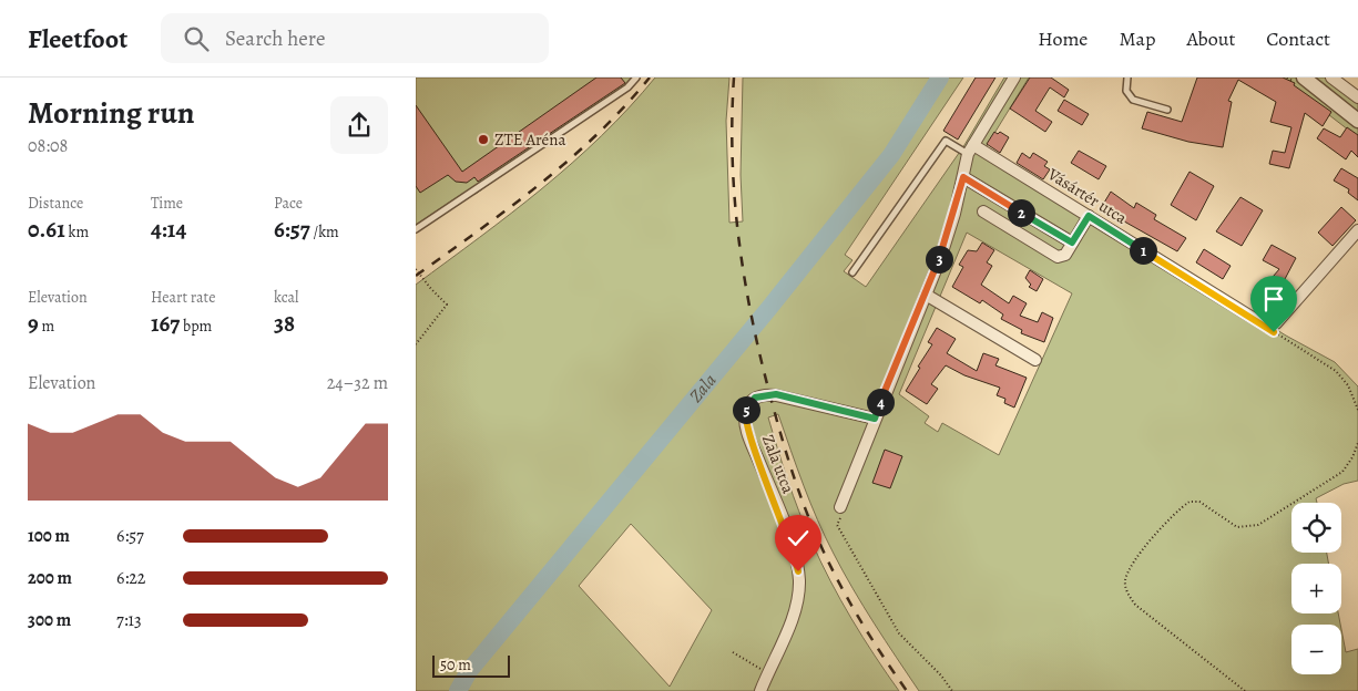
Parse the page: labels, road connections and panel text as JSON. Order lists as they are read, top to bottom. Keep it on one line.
{"streets":{"street":["Vásártér utca","Zala utca"]},"water":["Zala"],"places":["ZTE Aréna"],"scale_bar":"50 m","page":{"header":"Fleetfoot","search":"Search here","nav":["Home","Map","About","Contact"],"heading":["Morning run","08:08"],"stats":[["Distance","0.61 km"],["Time","4:14"],["Pace","6:57 /km"],["Elevation","9 m"],["Heart rate","167 bpm"],["kcal","38"]],"pins":["2","1","3","4","5"],"chart":["Elevation","24–32 m"],"map_buttons":["+","−"],"list":[{"name":"100 m","note":"6:57"},{"name":"200 m","note":"6:22"},{"name":"300 m","note":"7:13"}],"scale":"50 m"}}
